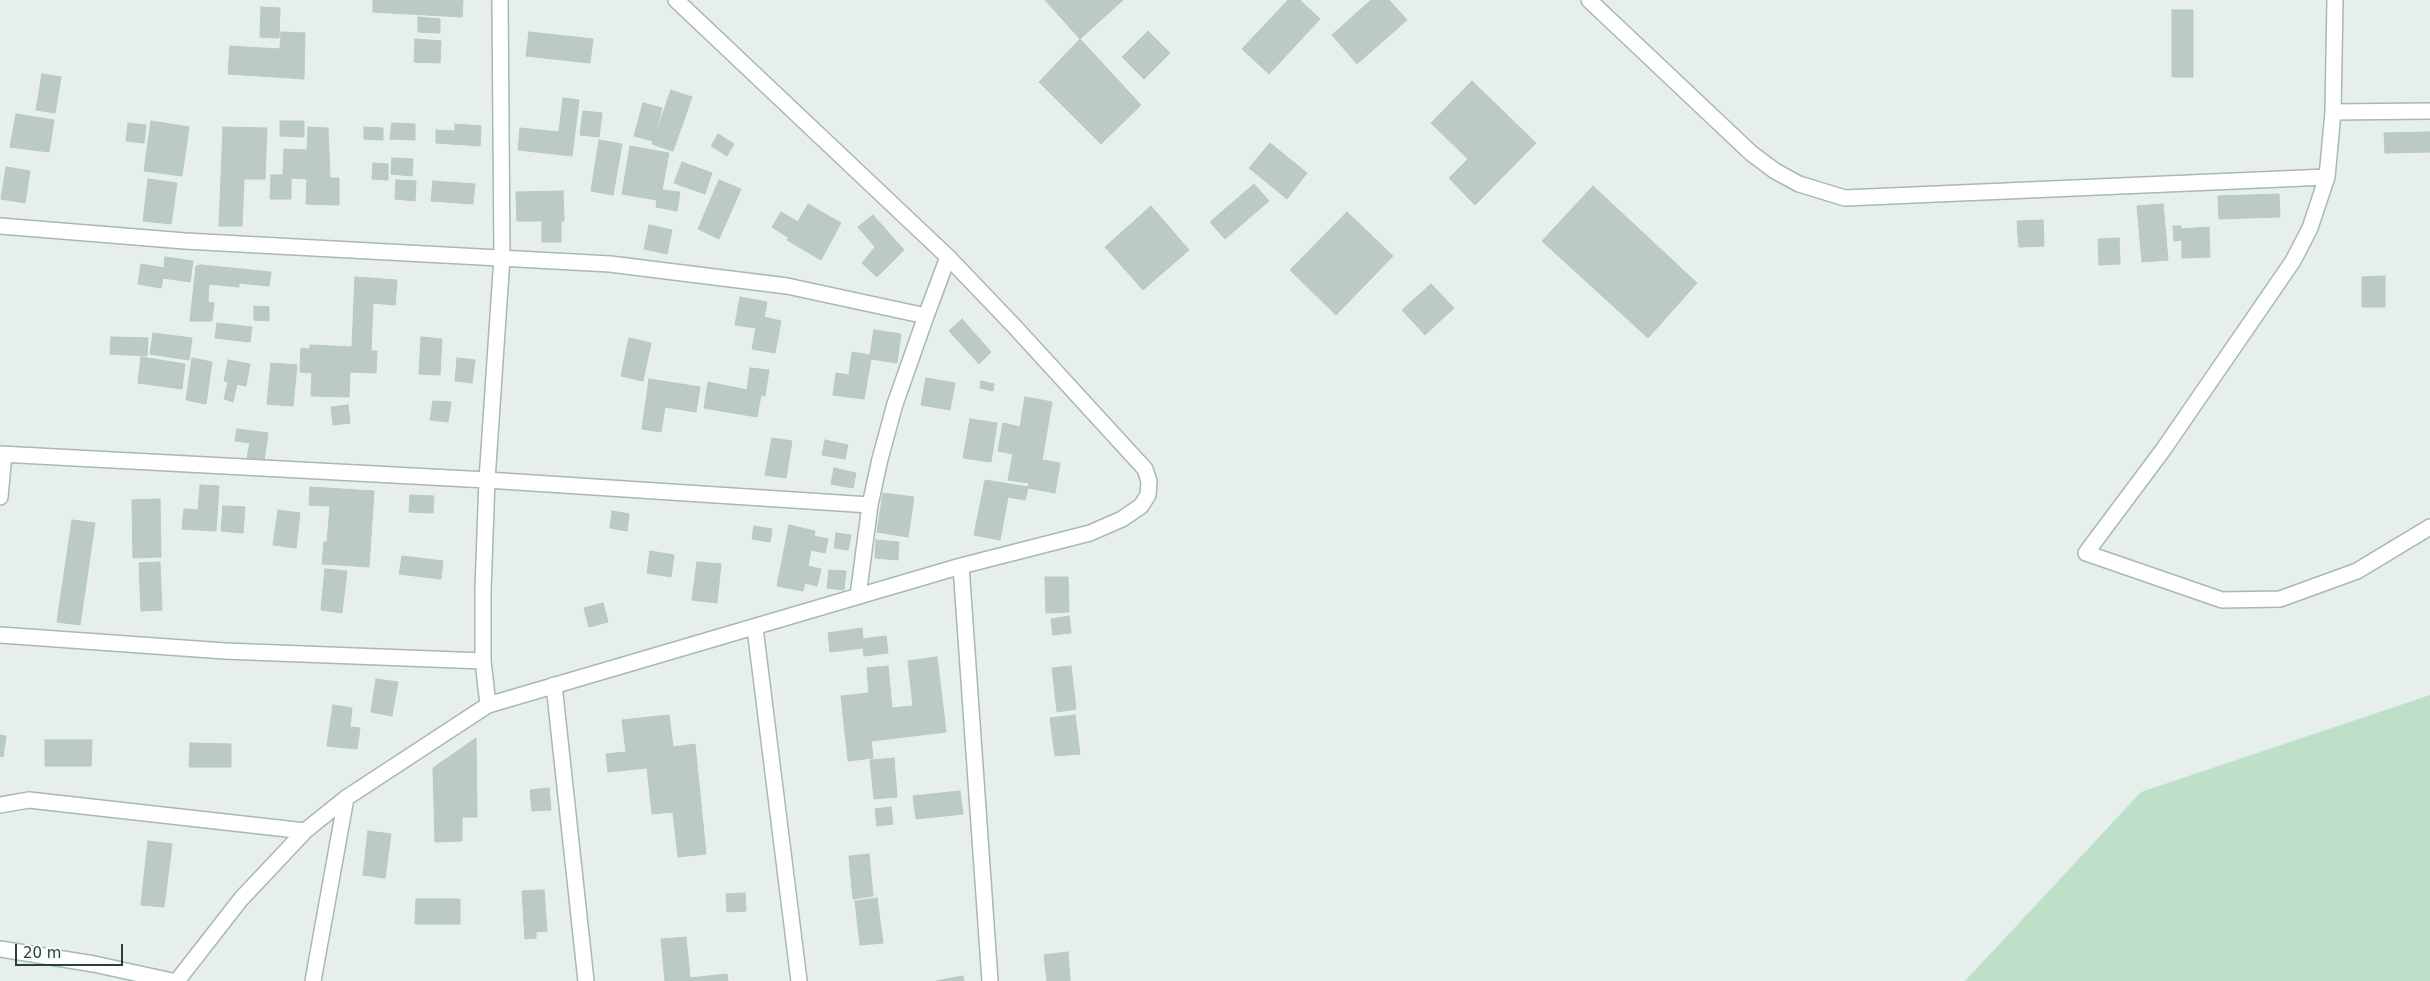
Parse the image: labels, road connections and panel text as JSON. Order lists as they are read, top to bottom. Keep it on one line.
{"scale_bar":"20 m"}
